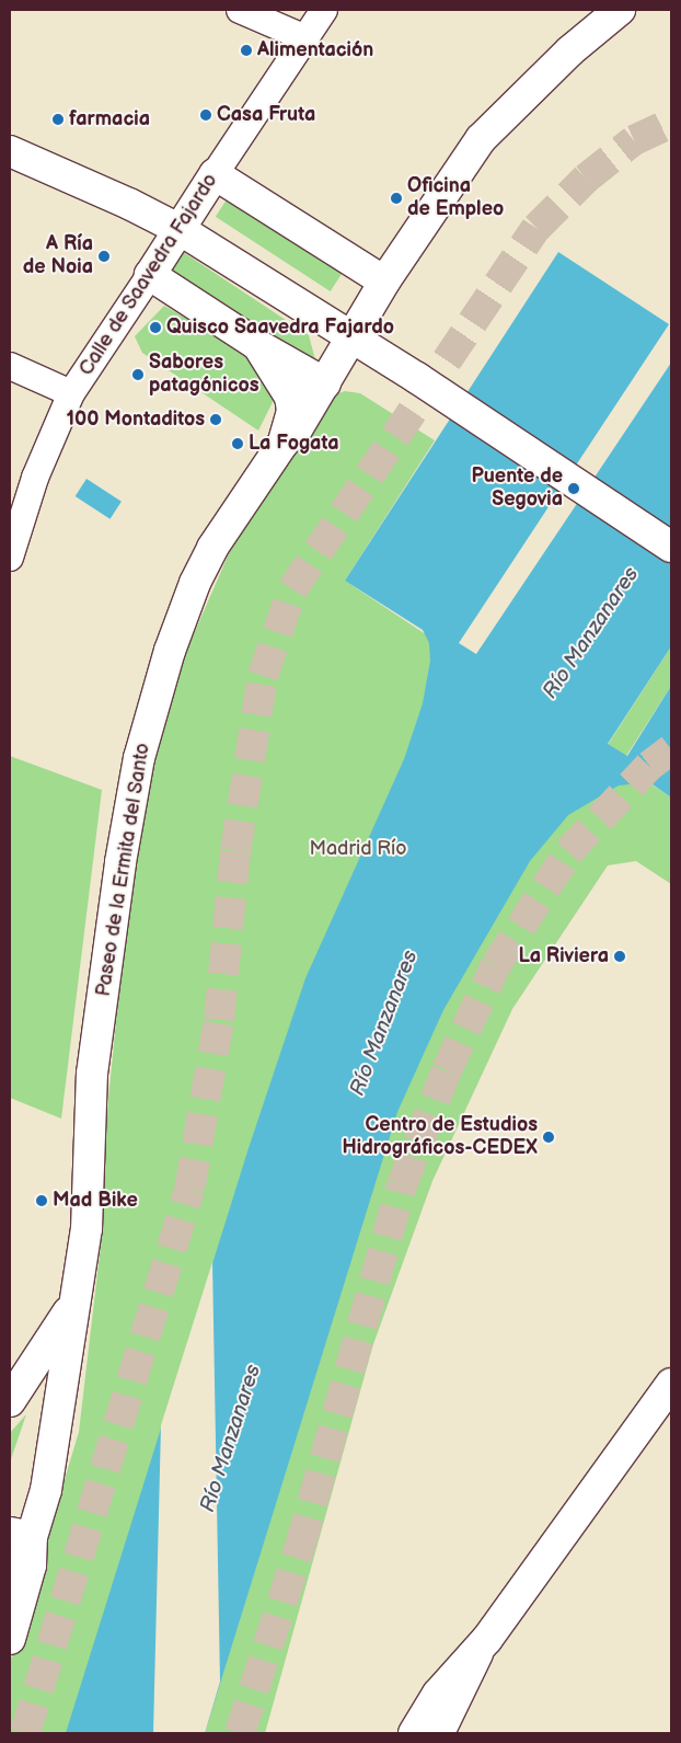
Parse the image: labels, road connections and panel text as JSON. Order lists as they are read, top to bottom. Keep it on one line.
{"streets":{"main road":["Calle de Saavedra Fajardo","Paseo de la Ermita del Santo"]},"water":["Río Manzanares"],"parks":["Madrid Río"],"places":["Alimentación","Casa Fruta","farmacia","Oficina de Empleo","A Ría de Noia","Quisco Saavedra Fajardo","Sabores patagónicos","100 Montaditos","La Fogata","Puente de Segovia","La Riviera","Centro de Estudios Hidrográficos-CEDEX","Mad Bike"]}
